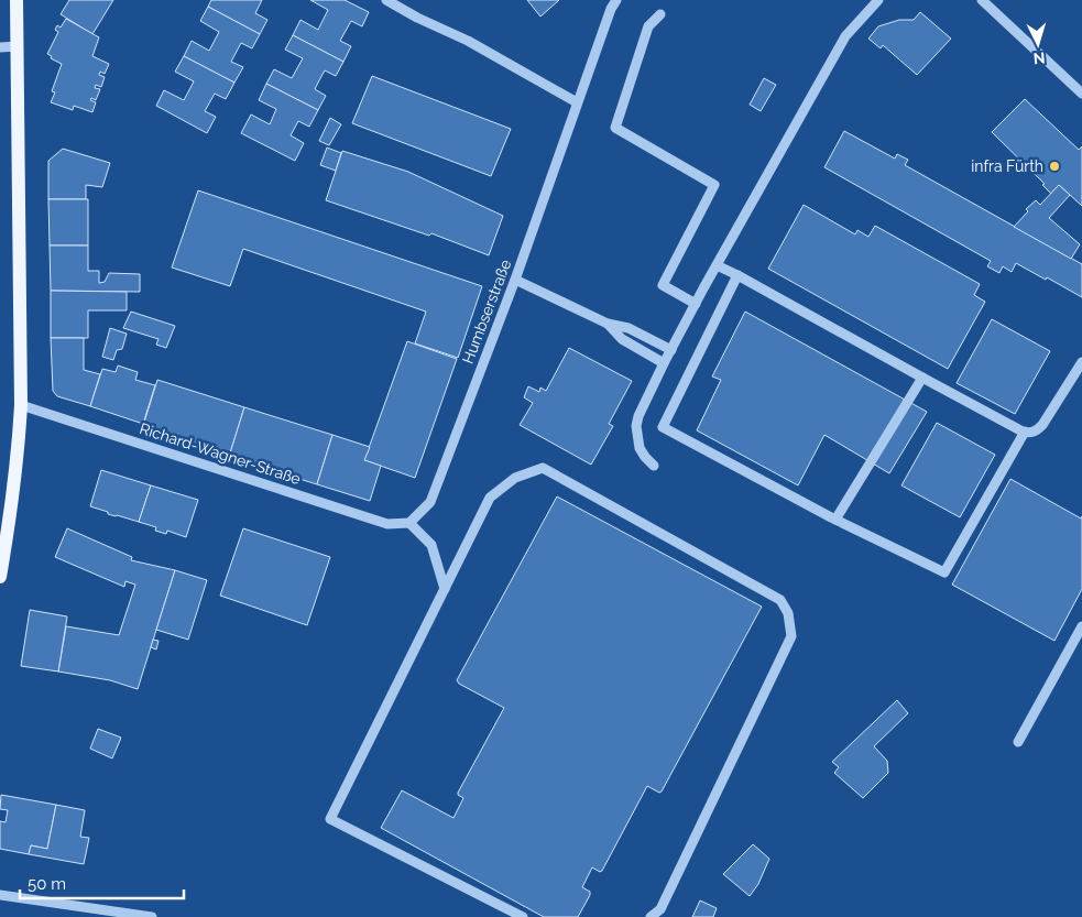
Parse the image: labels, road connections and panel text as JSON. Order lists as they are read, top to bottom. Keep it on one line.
{"streets":{"street":["Humbserstraße","Richard-Wagner-Straße"]},"crossings":[["Humbserstraße","Richard-Wagner-Straße"]],"places":["infra Fürth"],"scale_bar":"50 m","north":"bottom"}
